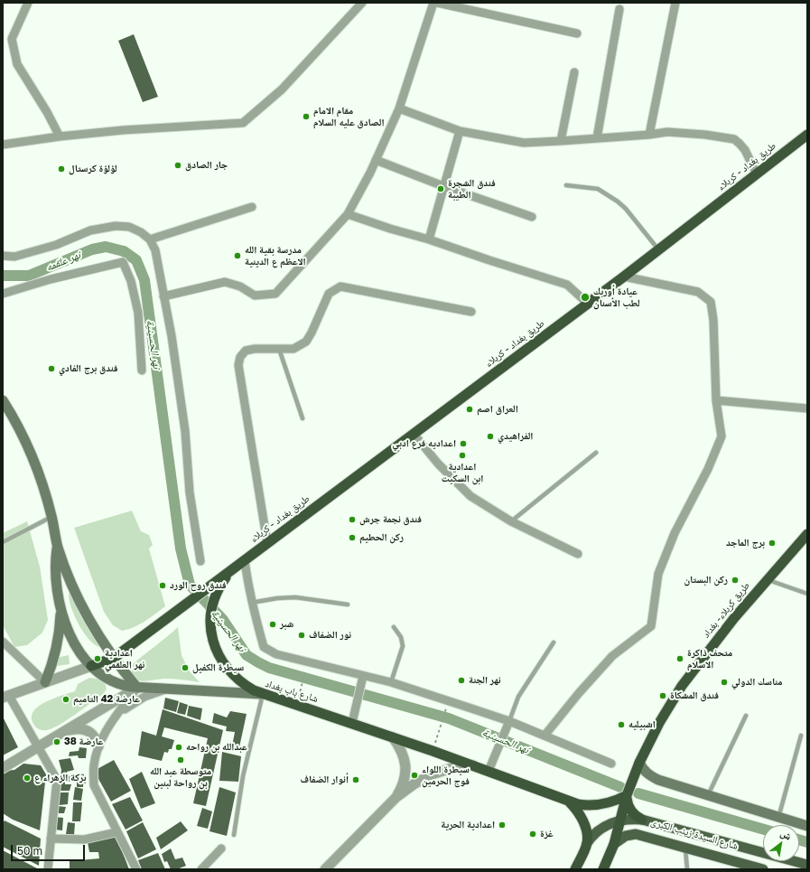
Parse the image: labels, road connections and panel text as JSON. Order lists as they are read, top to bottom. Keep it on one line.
{"streets":{"highway":["طريق بغداد - كربلاء","طريق كربلاء- بغداد","شارع باب بغداد"],"main road":["شارع السيدة زينب الكبرى"]},"crossings":[["طريق بغداد - كربلاء","شارع باب بغداد"]],"water":["نهر علقمه","نهر الحسينية"],"places":["مقام الامام الصادق عليه السلام","جار الصادق","لؤلؤة كرستال","فندق الشجرة الطيبة","مدرسة بقية الله الاعظم ع الدينية","عيادة أوربك لطب الأسنان","فندق برج الفادي","العراق اصم","الفراهيدي","اعداديه فرع ادبي","اعدادية ابن السكيت","فندق نجمة جرش","ركن الحطيم","برج الماجد","ركن البستان","فندق روح الورد","شبر","نور الضفاف","اعدادية نهر العلقمي","متحف ذاكرة الاسلام","سيطرة الكفيل","نهر الجنة","مناسك الدولي","فندق المشكاة","عارضة 42 التاميم","اشبيليه","عارضة 38","عبدالله بن رواحه","متوسطة عبد الله بن رواحة لبنين","سيطرة اللواء فوج الحرمين","بركة الزهراء ع","أنوار الضفاف","اعدادية الحرية","غزة"],"scale_bar":"50 m","north":"top right"}
